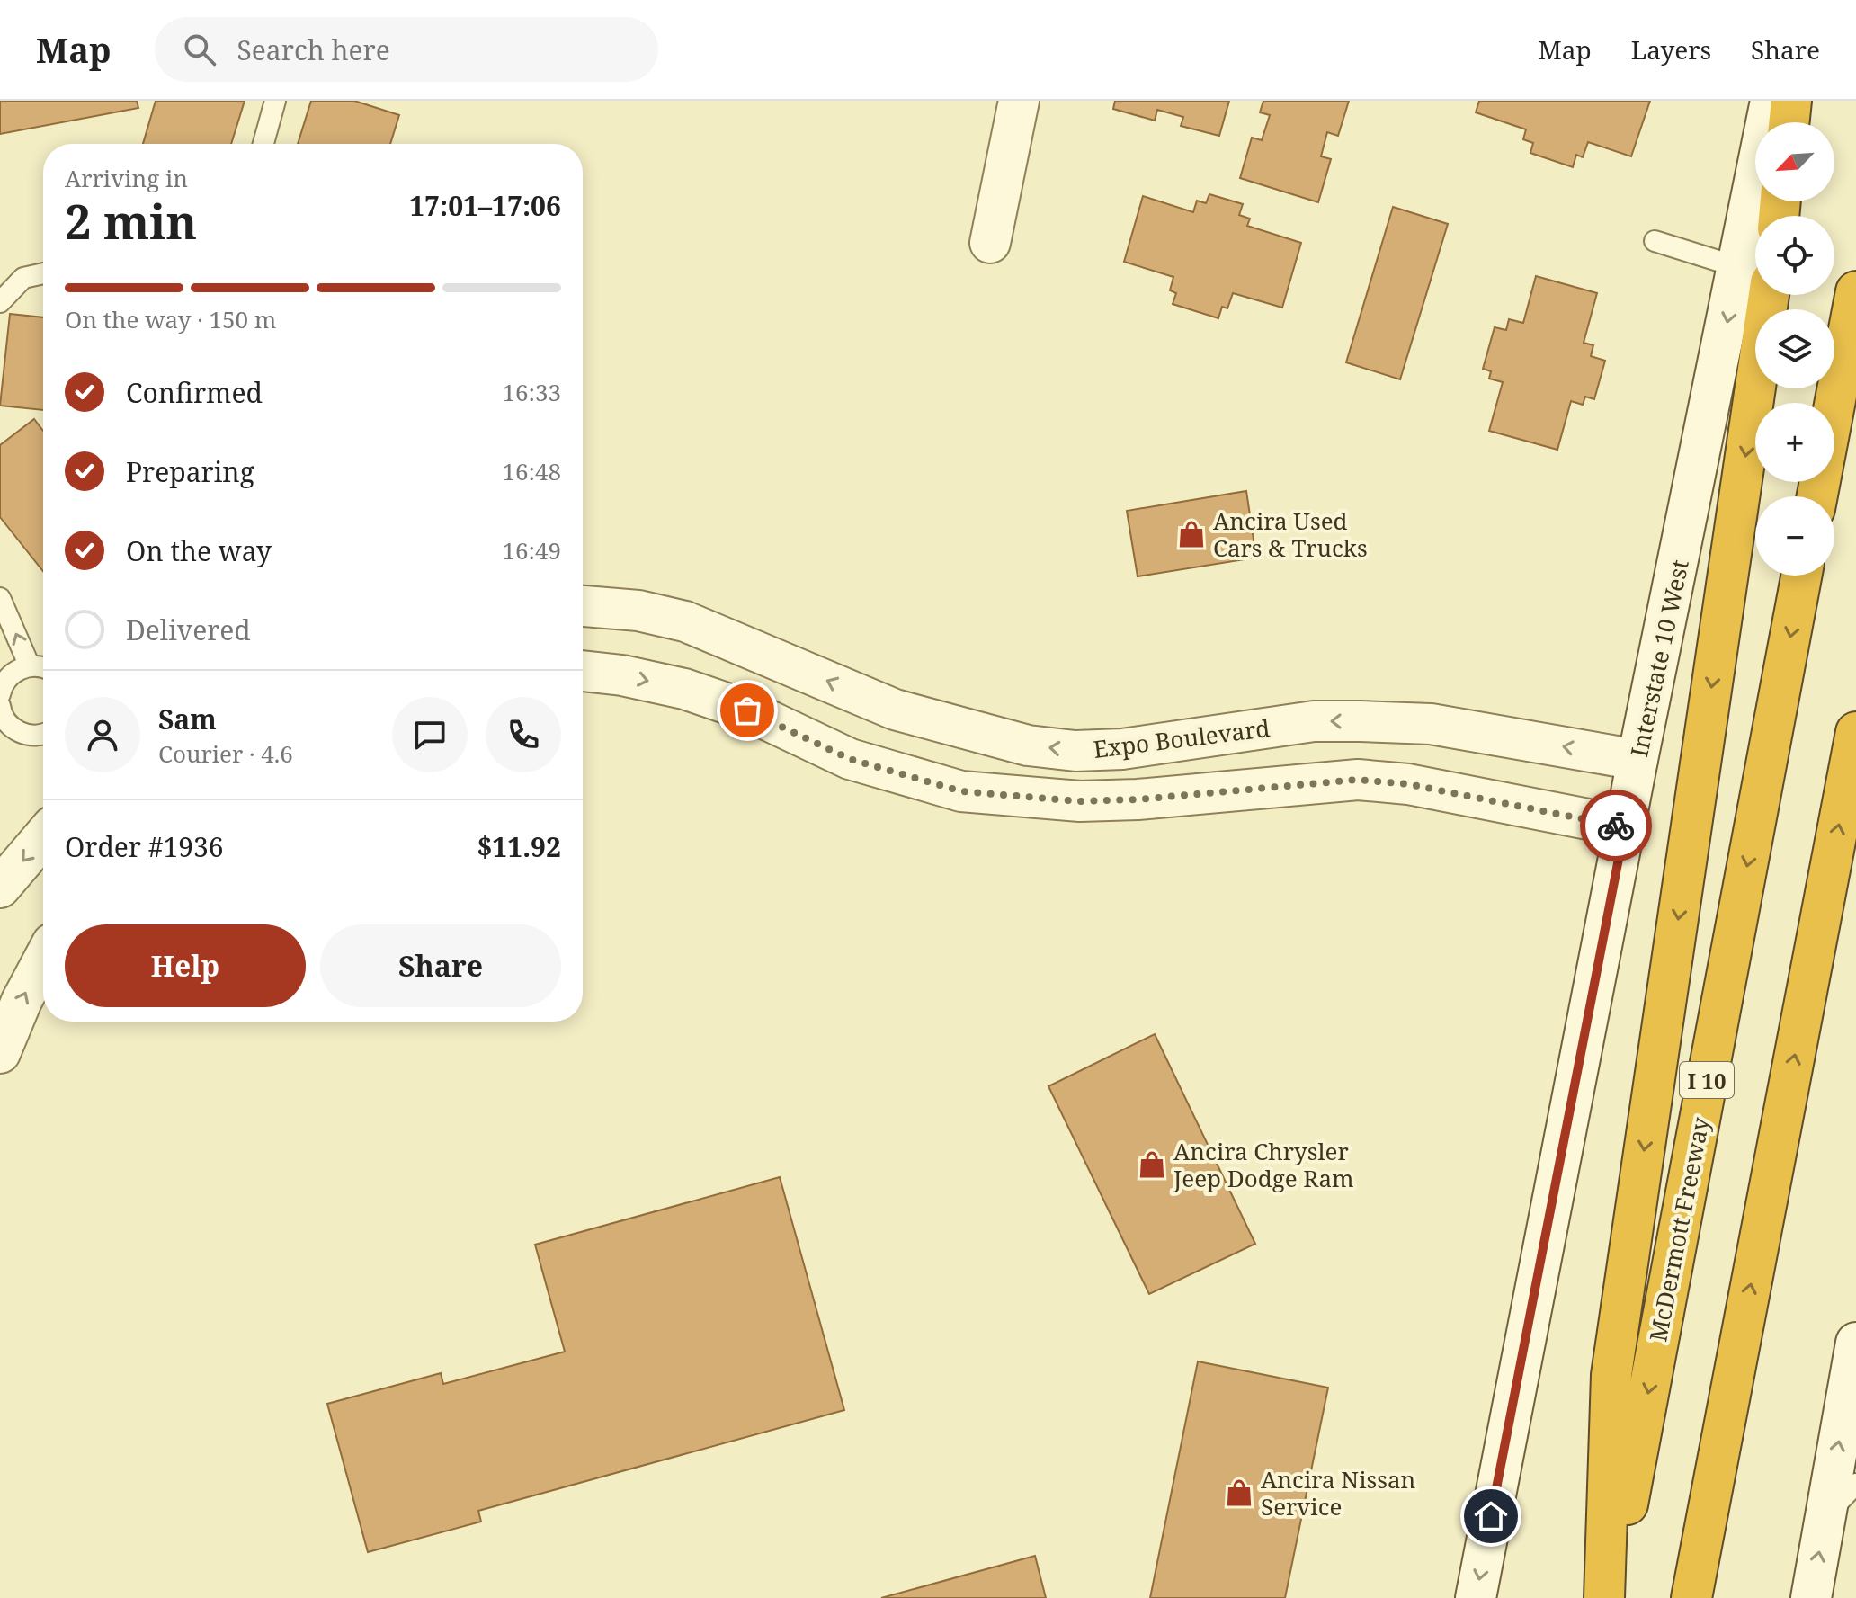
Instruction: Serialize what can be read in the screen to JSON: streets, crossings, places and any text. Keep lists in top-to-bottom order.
{
  "streets": {
    "highway": ["I 10", "McDermott Freeway"],
    "street": ["Interstate 10 West", "Expo Boulevard"]
  },
  "crossings": [
    ["Interstate 10 West", "Expo Boulevard"]
  ],
  "one_way": ["Interstate 10 West"],
  "places": {
    "shop": ["Ancira Used Cars & Trucks", "Ancira Chrysler Jeep Dodge Ram", "Ancira Nissan Service"]
  },
  "north": "bottom left",
  "page": {
    "header": "Map",
    "search": "Search here",
    "nav": ["Map", "Layers", "Share"],
    "map_buttons": ["+", "−"],
    "heading": ["2 min", "Arriving in", "17:01–17:06"],
    "panel": [
      "Sam",
      "Courier · 4.6",
      "Order #1936",
      "$11.92"
    ],
    "bar": "On the way · 150 m",
    "list": [
      ["Confirmed", "16:33"],
      ["Preparing", "16:48"],
      ["On the way", "16:49"],
      "Delivered"
    ],
    "buttons": ["Help", "Share"]
  }
}
